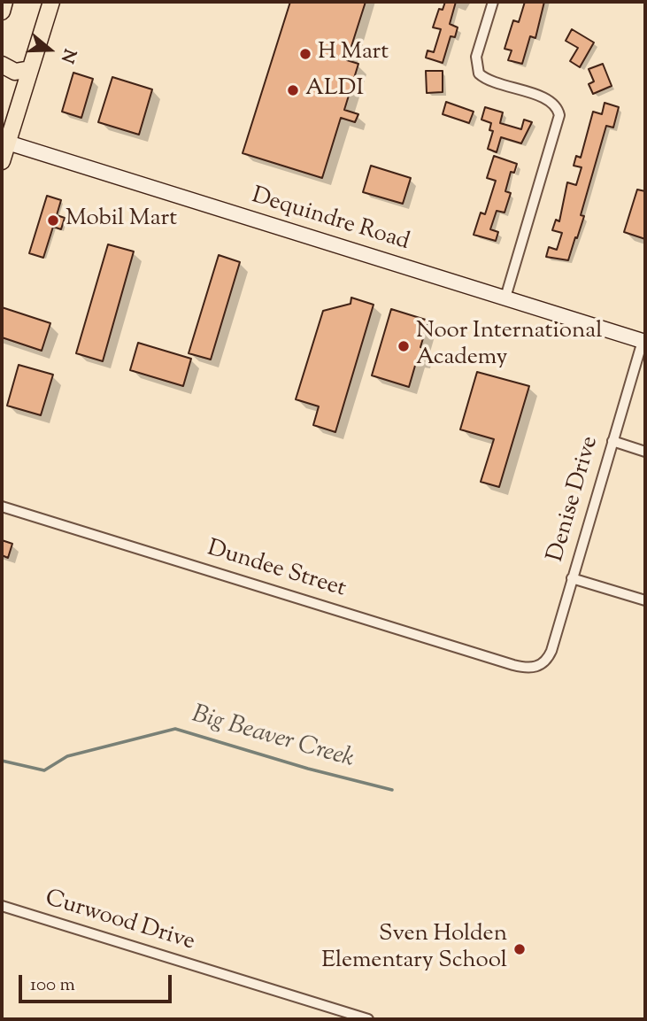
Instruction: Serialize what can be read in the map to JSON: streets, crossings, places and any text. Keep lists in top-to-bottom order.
{
  "streets": {
    "main road": ["Dequindre Road"],
    "street": ["Denise Drive", "Dundee Street", "Curwood Drive"]
  },
  "crossings": [
    ["Dequindre Road", "Denise Drive"],
    ["Denise Drive", "Dundee Street"]
  ],
  "water": ["Big Beaver Creek"],
  "places": [
    "H Mart",
    "ALDI",
    "Mobil Mart",
    "Noor International Academy",
    "Sven Holden Elementary School"
  ],
  "scale_bar": "100 m",
  "north": "right"
}
